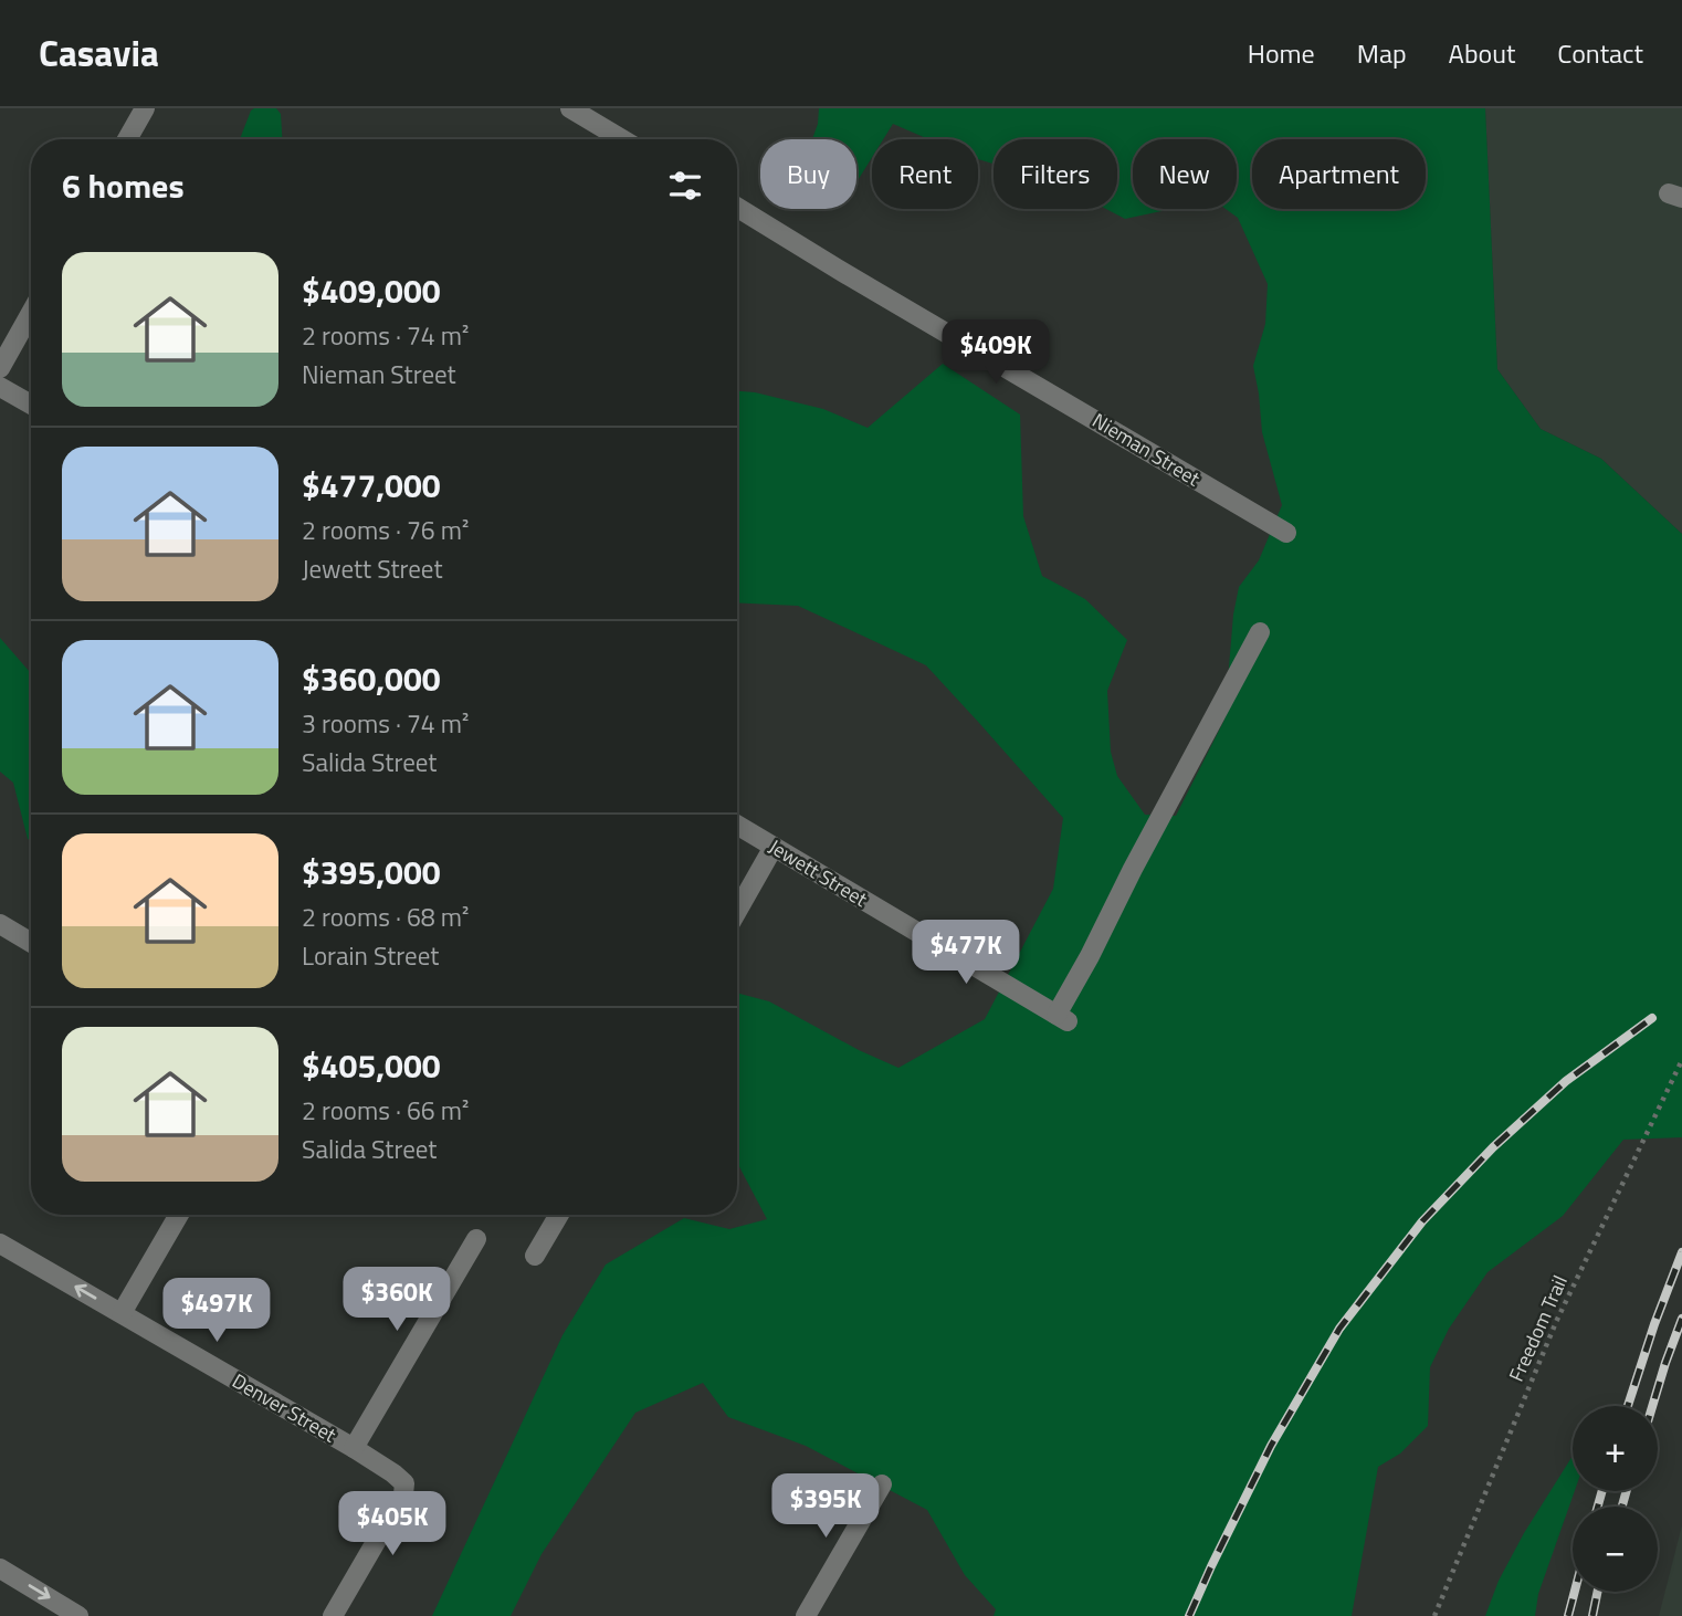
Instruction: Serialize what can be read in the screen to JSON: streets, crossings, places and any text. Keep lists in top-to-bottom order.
{
  "streets": {
    "street": ["Nieman Street", "Jewett Street", "Denver Street"],
    "path": ["Freedom Trail"]
  },
  "page": {
    "header": "Casavia",
    "nav": [
      "Home",
      "Map",
      "About",
      "Contact"
    ],
    "chip": [
      "Buy",
      "Rent",
      "Filters",
      "New",
      "Apartment"
    ],
    "heading": "6 homes",
    "list": [
      {
        "name": "$409,000",
        "note": "2 rooms · 74 m² · Nieman Street"
      },
      {
        "name": "$477,000",
        "note": "2 rooms · 76 m² · Jewett Street"
      },
      {
        "name": "$360,000",
        "note": "3 rooms · 74 m² · Salida Street"
      },
      {
        "name": "$395,000",
        "note": "2 rooms · 68 m² · Lorain Street"
      },
      {
        "name": "$405,000",
        "note": "2 rooms · 66 m² · Salida Street"
      }
    ],
    "price": [
      "$409K",
      "$477K",
      "$360K",
      "$497K",
      "$395K",
      "$405K"
    ],
    "map_buttons": ["+", "−"]
  }
}
